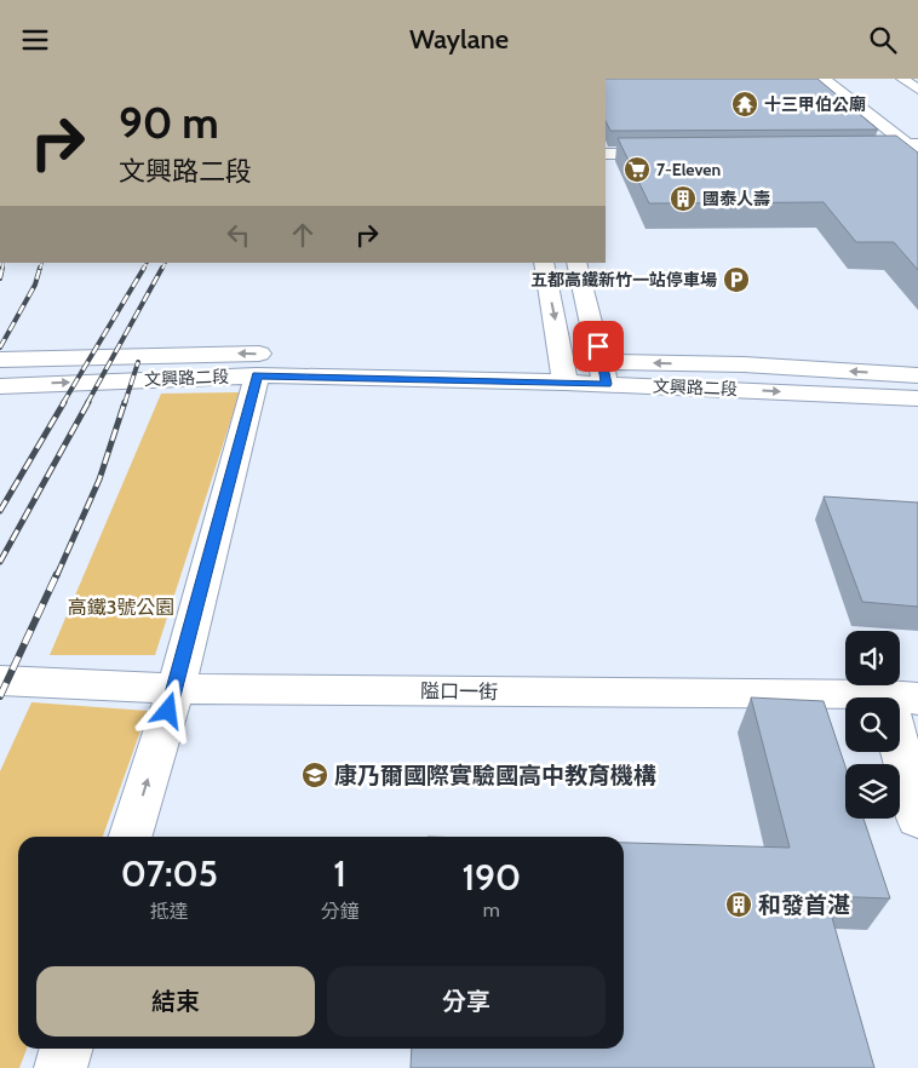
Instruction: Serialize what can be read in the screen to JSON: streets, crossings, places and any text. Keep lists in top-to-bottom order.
{
  "streets": {
    "street": ["文興路二段", "隘口一街"]
  },
  "parks": ["高鐵3號公園"],
  "places": {
    "temple": ["十三甲伯公廟"],
    "supermarket": ["7-Eleven"],
    "building": ["國泰人壽", "和發首湛"],
    "parking": ["五都高鐵新竹一站停車場"],
    "school or university": ["康乃爾國際實驗國高中教育機構"]
  },
  "page": {
    "header": "Waylane",
    "turn": ["90 m", "文興路二段"],
    "eta": [
      "07:05",
      "抵達",
      "1",
      "分鐘",
      "190",
      "m"
    ],
    "buttons": ["結束", "分享"]
  }
}
